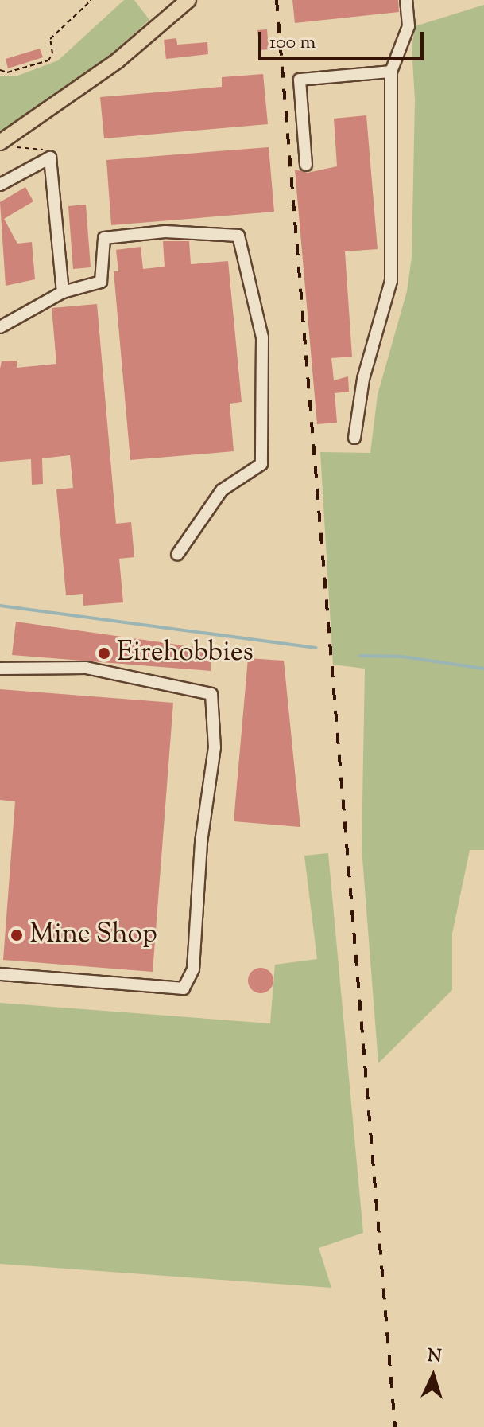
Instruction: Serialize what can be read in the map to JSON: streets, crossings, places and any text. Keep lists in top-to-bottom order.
{
  "places": ["Eirehobbies", "Mine Shop"],
  "scale_bar": "100 m",
  "north": "top"
}
